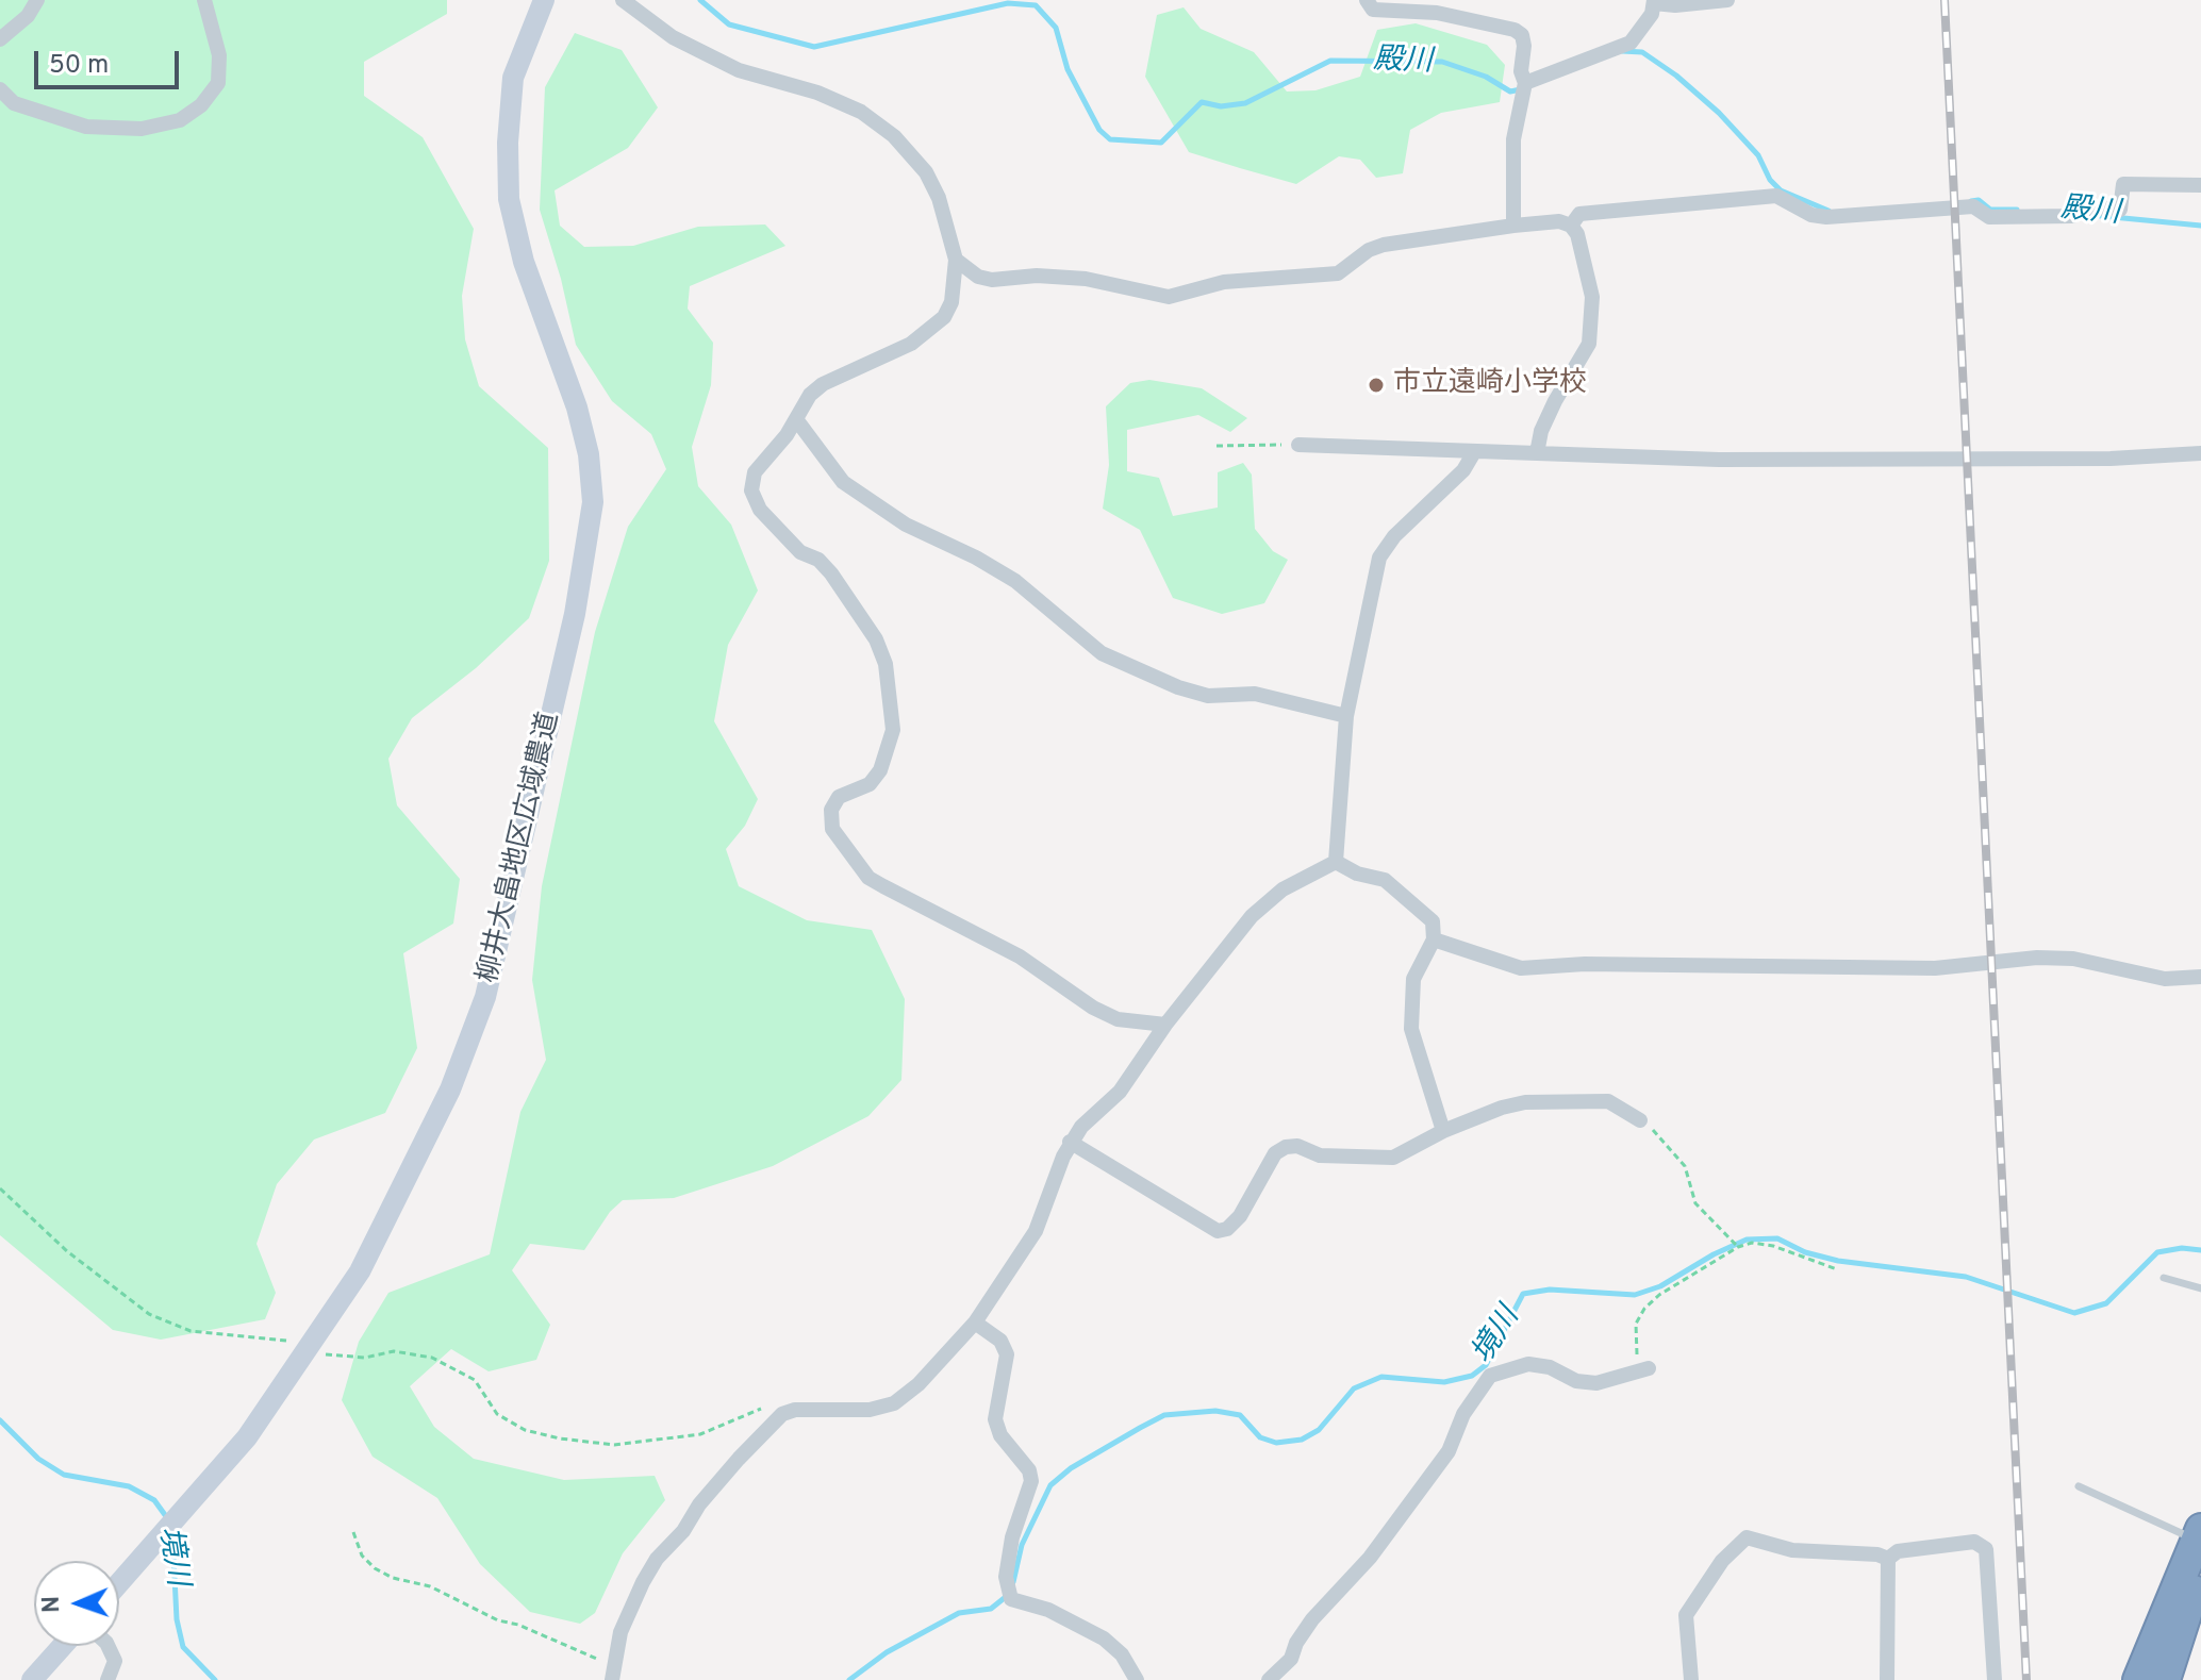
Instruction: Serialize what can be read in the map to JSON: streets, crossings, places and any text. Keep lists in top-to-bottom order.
{
  "streets": {
    "street": ["柳井大畠地区広域農道"]
  },
  "water": ["殿川", "境川"],
  "places": ["市立遠崎小学校"],
  "scale_bar": "50 m",
  "north": "left"
}
